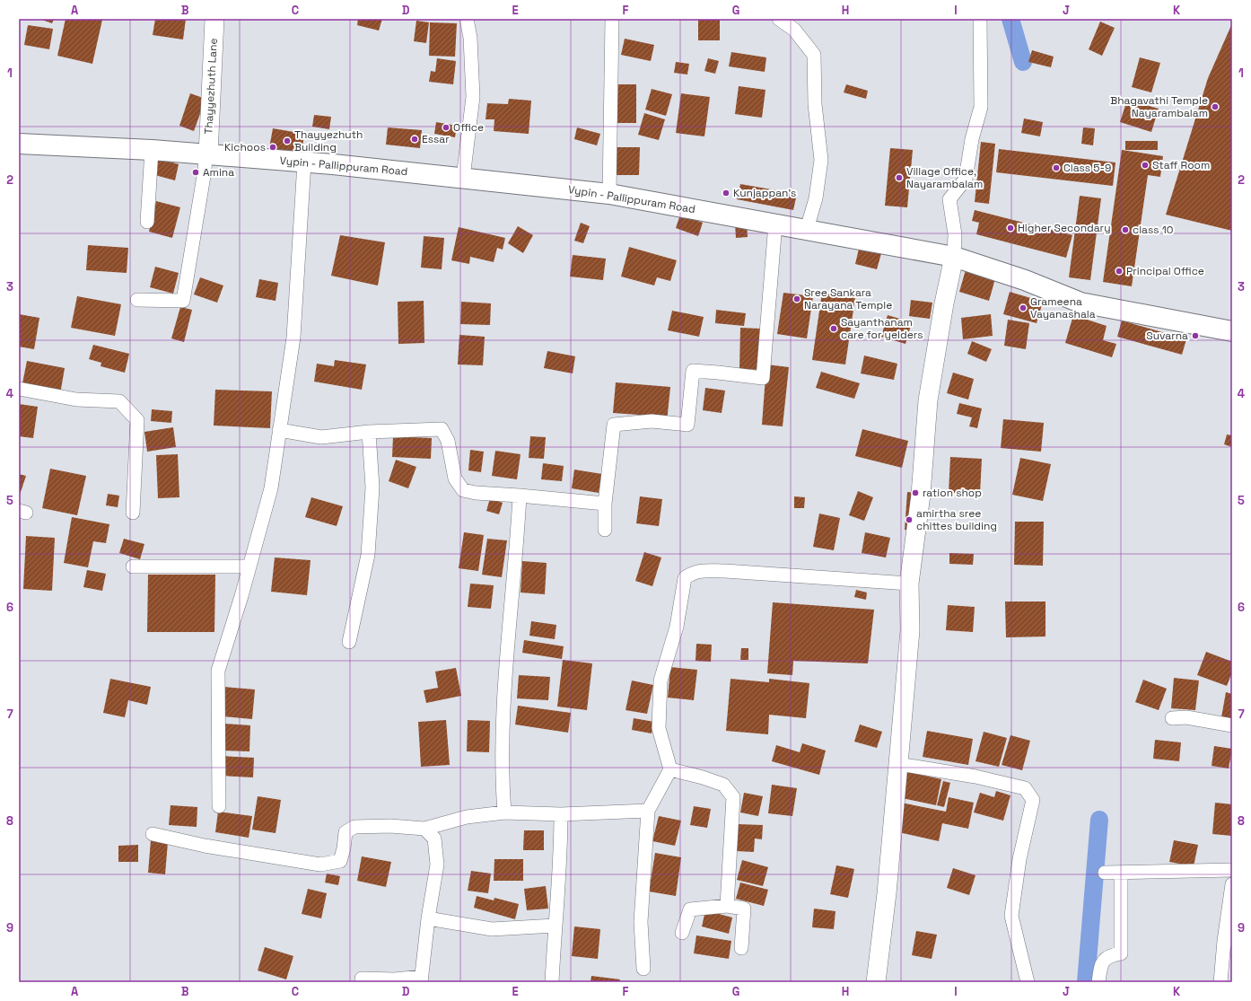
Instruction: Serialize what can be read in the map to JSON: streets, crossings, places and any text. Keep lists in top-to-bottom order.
{
  "streets": {
    "main road": ["Vypin - Pallippuram Road"],
    "street": ["Thayyezhuth Lane"]
  },
  "crossings": [
    ["Thayyezhuth Lane", "Vypin - Pallippuram Road"]
  ],
  "places": [
    "Bhagavathi Temple Nayarambalam",
    "Office",
    "Essar",
    "Thayyezhuth Building",
    "Kichoos",
    "Staff Room",
    "Class 5-9",
    "Amina",
    "Village Office, Nayarambalam",
    "Kunjappan's",
    "Higher Secondary",
    "class 10",
    "Principal Office",
    "Sree Sankara Narayana Temple",
    "Grameena Vayanashala",
    "Sayanthanam care for yelders",
    "Suvarna",
    "ration shop",
    "amirtha sree chittes building"
  ],
  "grid": {
    "columns": [
      "A",
      "B",
      "C",
      "D",
      "E",
      "F",
      "G",
      "H",
      "I",
      "J",
      "K"
    ],
    "rows": [
      "1",
      "2",
      "3",
      "4",
      "5",
      "6",
      "7",
      "8",
      "9"
    ]
  }
}
